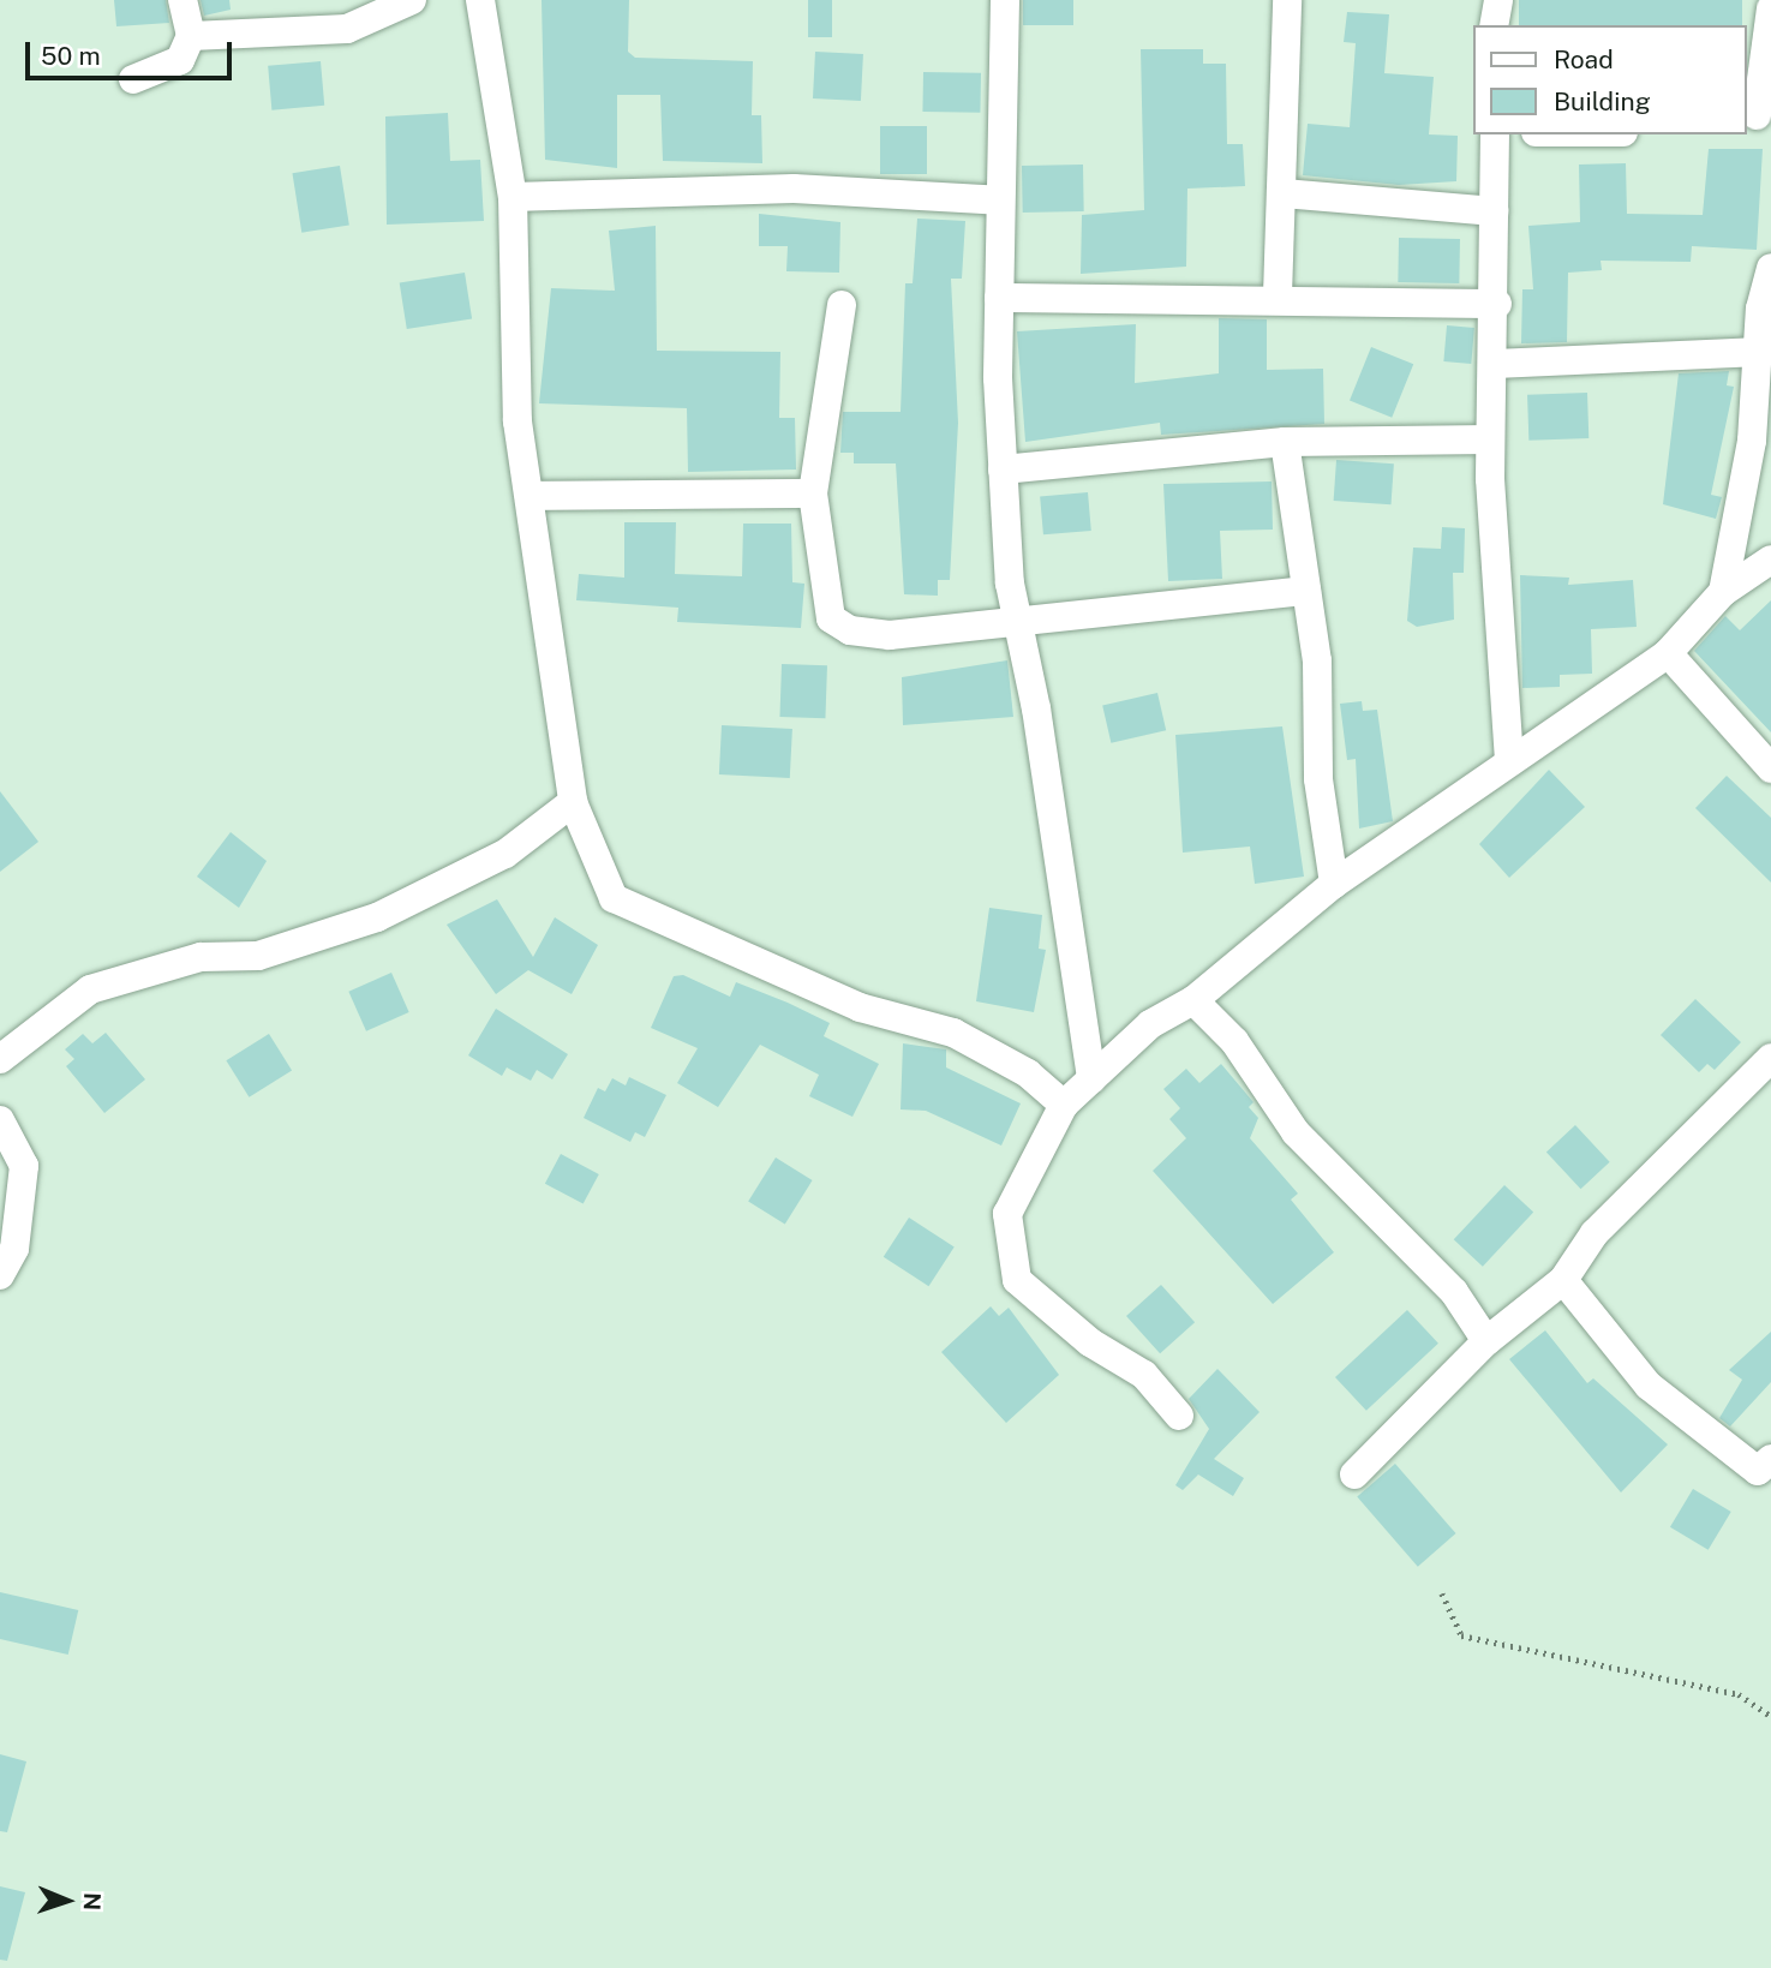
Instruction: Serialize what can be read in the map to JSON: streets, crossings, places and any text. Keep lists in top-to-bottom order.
{
  "legend": ["Road", "Building"],
  "scale_bar": "50 m",
  "north": "right"
}
